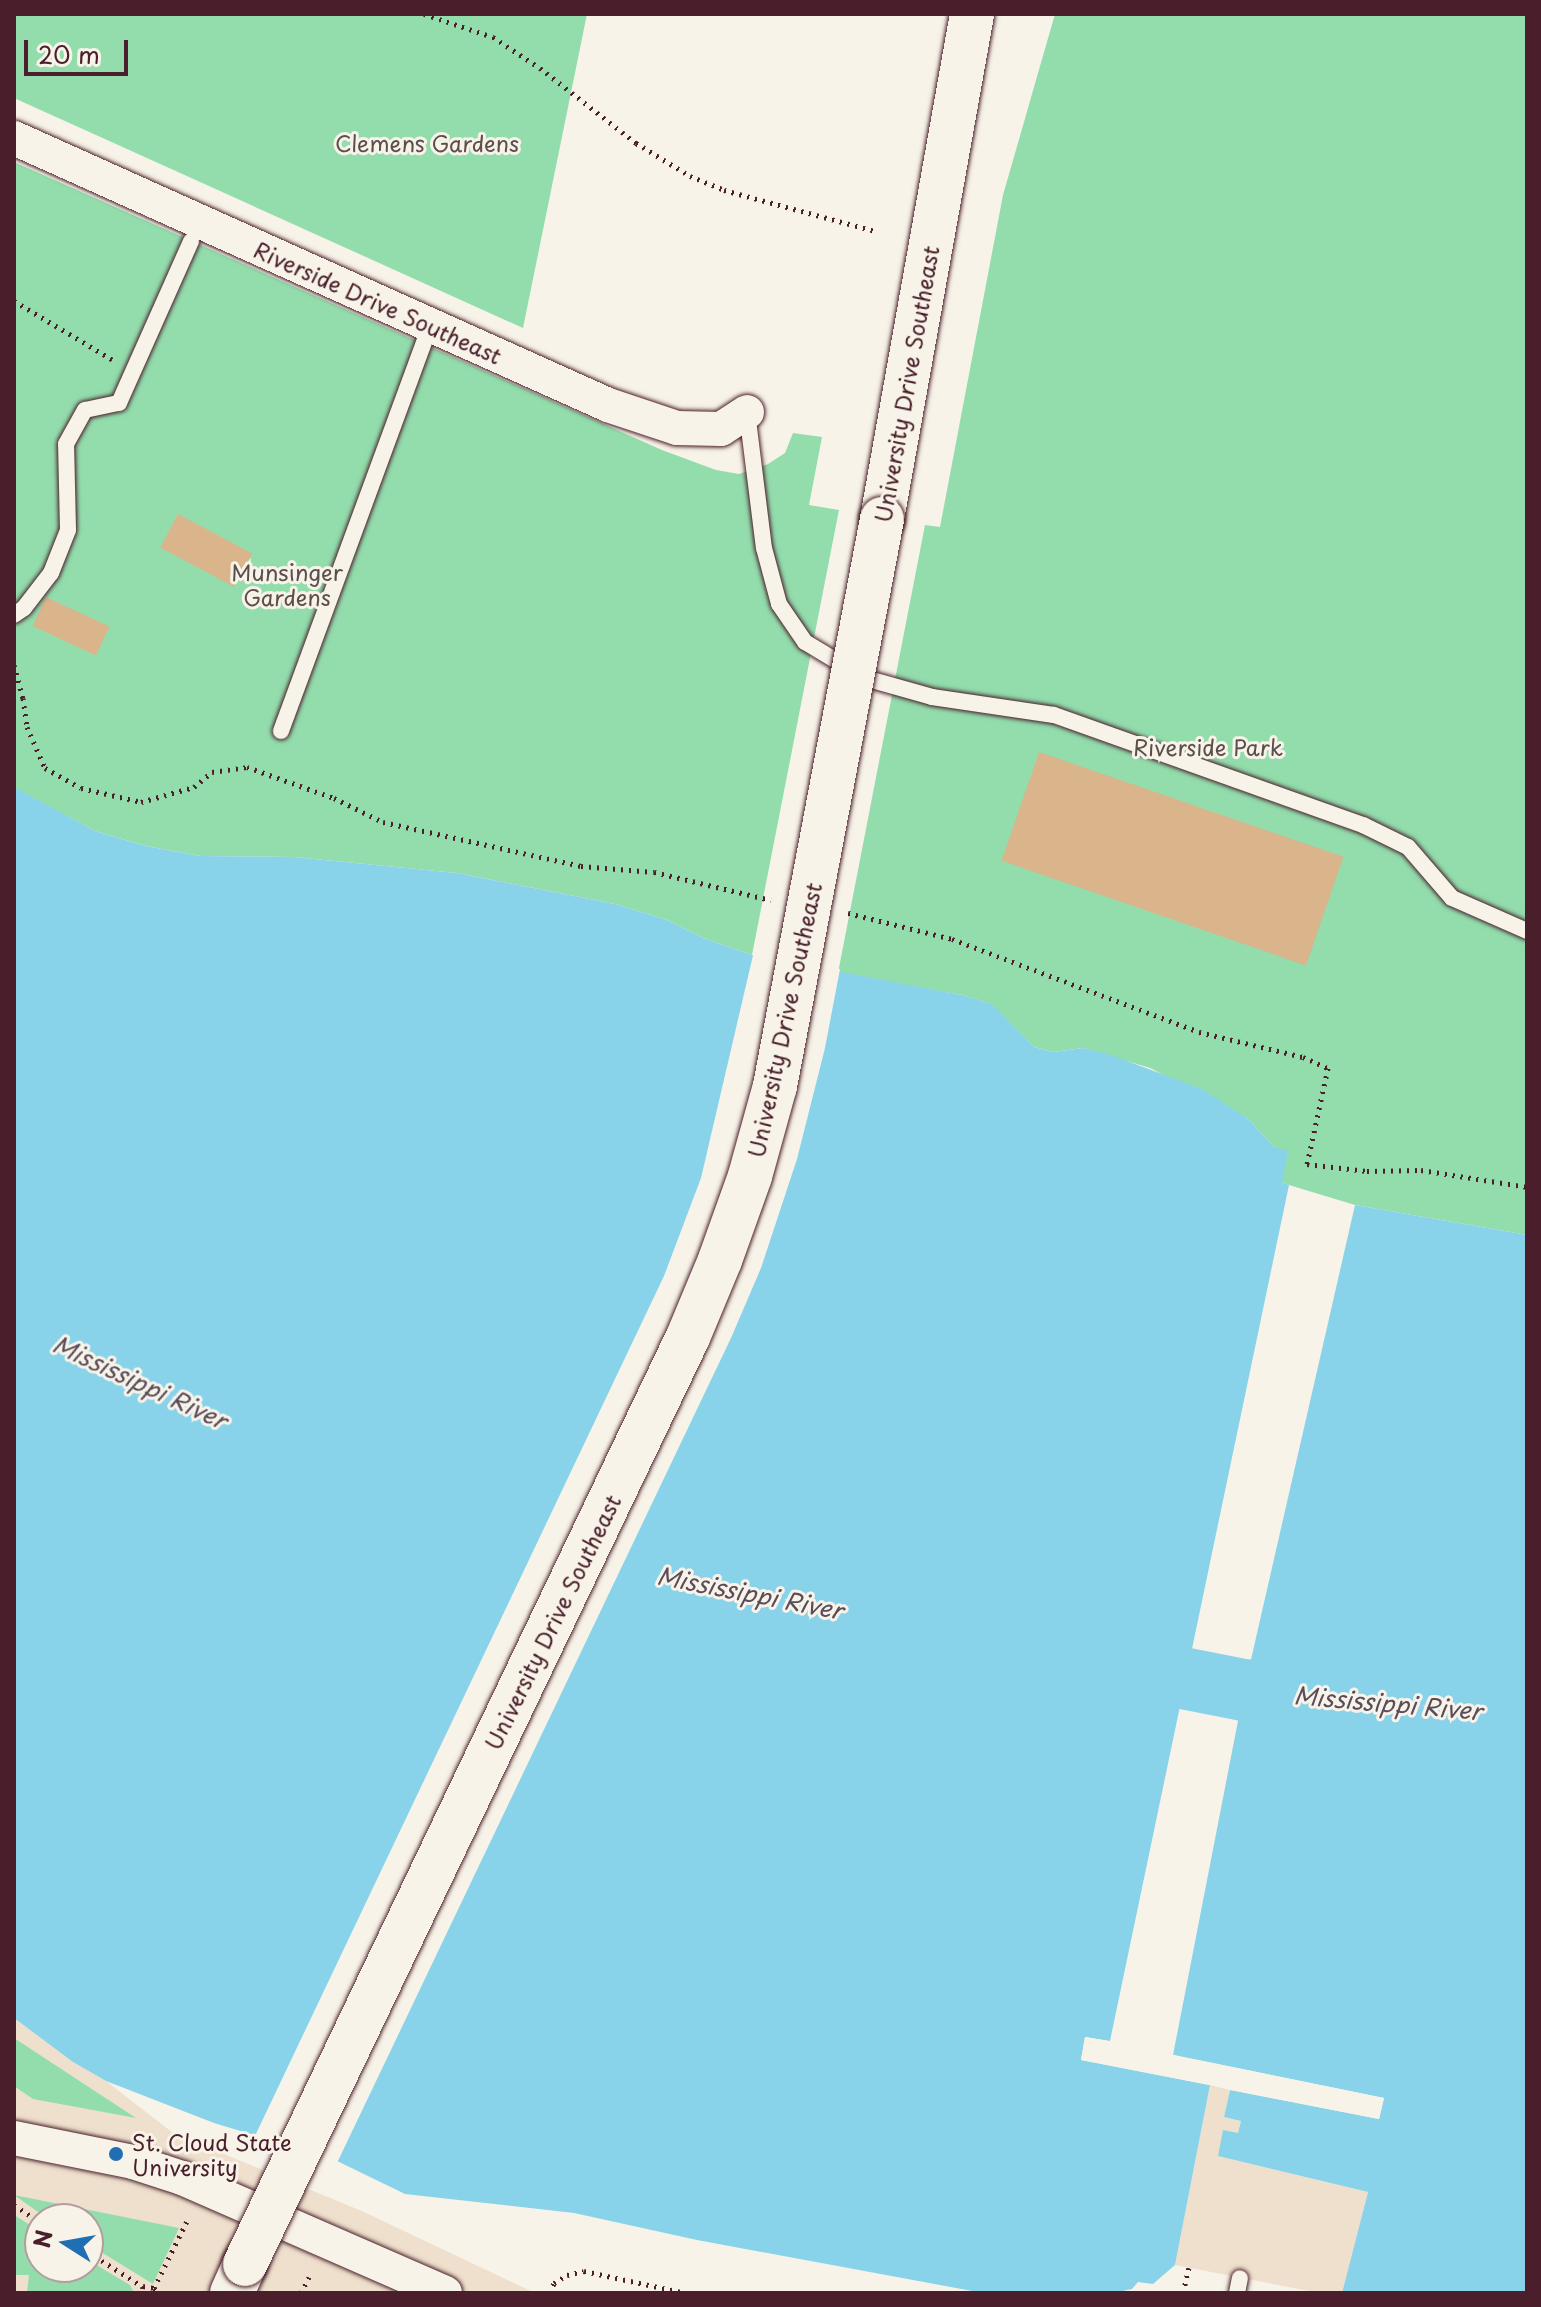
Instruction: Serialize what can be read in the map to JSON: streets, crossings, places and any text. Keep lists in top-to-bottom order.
{
  "streets": {
    "street": ["Riverside Drive Southeast", "University Drive Southeast"]
  },
  "water": ["Mississippi River"],
  "parks": ["Clemens Gardens", "Munsinger Gardens", "Riverside Park"],
  "places": ["St. Cloud State University"],
  "scale_bar": "20 m",
  "north": "left"
}
